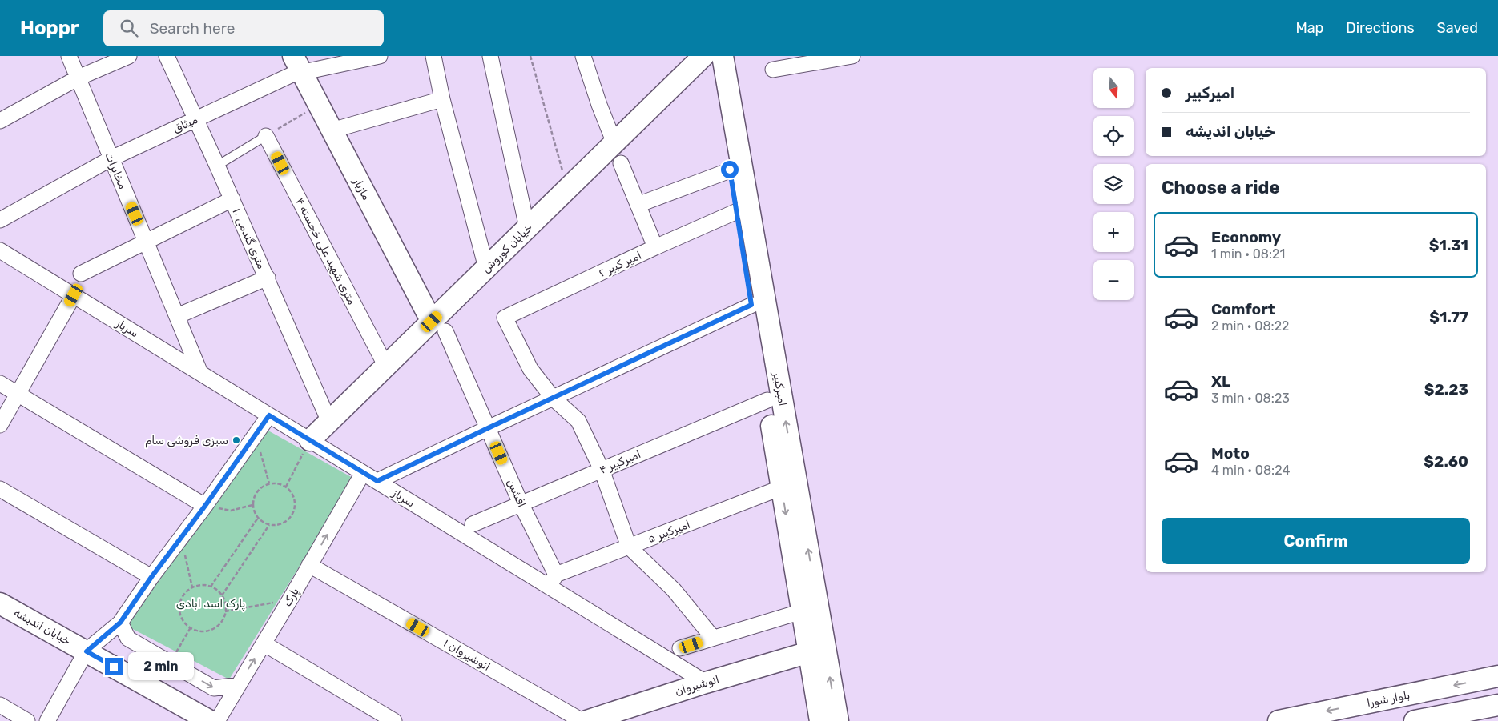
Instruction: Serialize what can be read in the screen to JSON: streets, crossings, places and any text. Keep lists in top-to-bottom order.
{
  "streets": {
    "main road": [
      "مازیار",
      "خیابان کوروش",
      "امیرکبیر",
      "خیابان اندیشه",
      "انوشیروان",
      "بلوار شورا"
    ],
    "street": [
      "میثاق",
      "مخابرات",
      "۱۰ متری گندمی",
      "۴ متری شهید علی خجسته",
      "امیر کبیر ۲",
      "سرباز",
      "امیرکبیر ۴",
      "افشین",
      "امیرکبیر ۵",
      "پارک",
      "انوشیروان ۱"
    ]
  },
  "crossings": [
    ["میثاق", "مخابرات"],
    ["میثاق", "مازیار"],
    ["میثاق", "۱۰ متری گندمی"],
    ["مخابرات", "سرباز"],
    ["مازیار", "خیابان کوروش"],
    ["مازیار", "افشین"],
    ["۱۰ متری گندمی", "خیابان کوروش"],
    ["خیابان کوروش", "۴ متری شهید علی خجسته"],
    ["خیابان کوروش", "سرباز"],
    ["خیابان کوروش", "افشین"],
    ["امیر کبیر ۲", "امیرکبیر"],
    ["سرباز", "افشین"],
    ["سرباز", "امیرکبیر ۵"],
    ["سرباز", "پارک"],
    ["سرباز", "انوشیروان"],
    ["امیرکبیر", "امیرکبیر ۴"],
    ["امیرکبیر", "امیرکبیر ۵"],
    ["امیرکبیر", "انوشیروان"],
    ["امیرکبیر ۴", "افشین"],
    ["افشین", "امیرکبیر ۵"],
    ["پارک", "انوشیروان ۱"]
  ],
  "parks": ["پارک اسد ابادی"],
  "places": ["سبزی فروشی سام"],
  "north": "bottom",
  "page": {
    "header": "Hoppr",
    "search": "Search here",
    "nav": ["Map", "Directions", "Saved"],
    "map_buttons": ["+", "−"],
    "banner": ["امیرکبیر", "خیابان اندیشه"],
    "heading": "Choose a ride",
    "list": [
      {
        "name": "Economy",
        "note": "1 min · 08:21",
        "value": "$1.31"
      },
      {
        "name": "Comfort",
        "note": "2 min · 08:22",
        "value": "$1.77"
      },
      {
        "name": "XL",
        "note": "3 min · 08:23",
        "value": "$2.23"
      },
      {
        "name": "Moto",
        "note": "4 min · 08:24",
        "value": "$2.60"
      }
    ],
    "buttons": "Confirm",
    "bubble": "2 min"
  }
}
